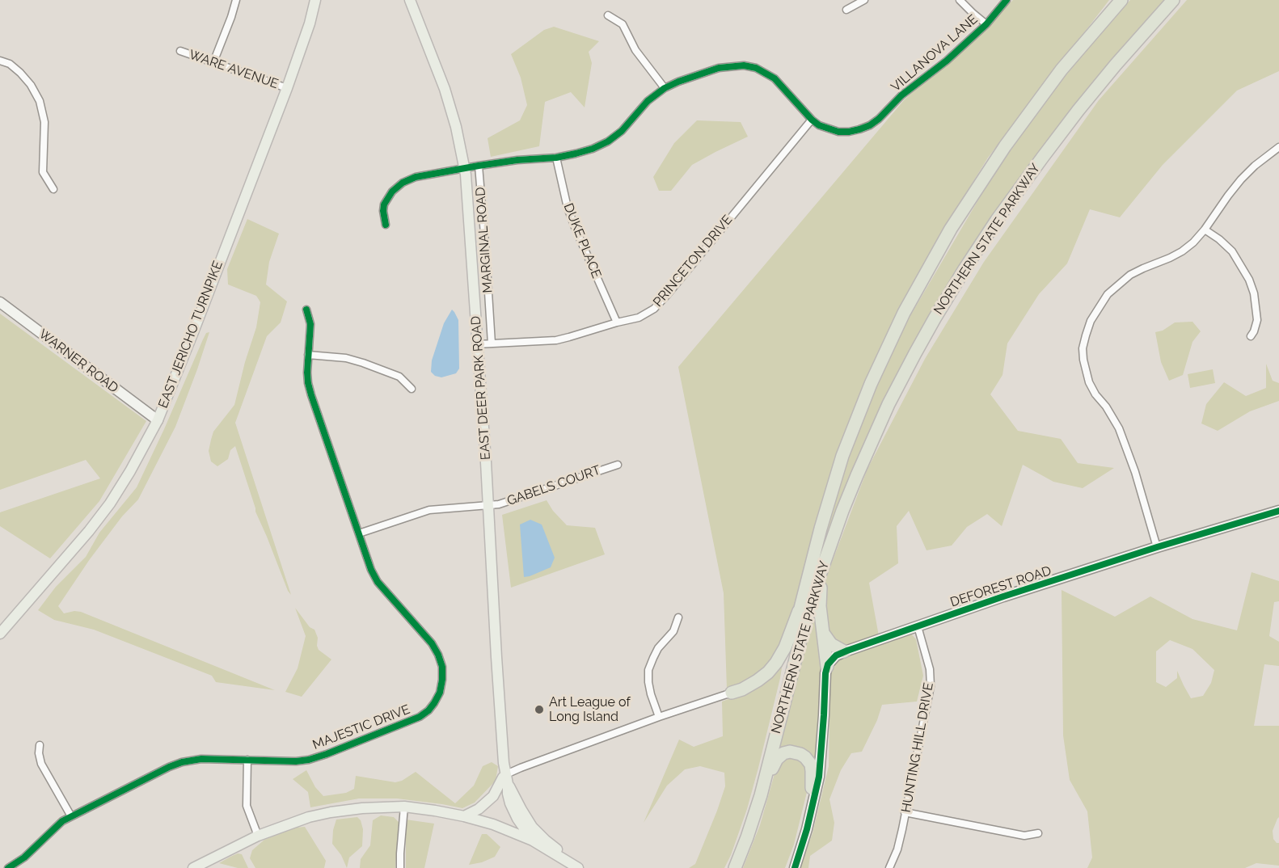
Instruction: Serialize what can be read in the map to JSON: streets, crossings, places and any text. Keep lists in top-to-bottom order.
{
  "streets": {
    "highway": ["NORTHERN STATE PARKWAY"],
    "main road": ["EAST JERICHO TURNPIKE", "EAST DEER PARK ROAD"],
    "street": [
      "VILLANOVA LANE",
      "WARE AVENUE",
      "MARGINAL ROAD",
      "DUKE PLACE",
      "PRINCETON DRIVE",
      "WARNER ROAD",
      "GABELS COURT",
      "DEFOREST ROAD",
      "MAJESTIC DRIVE",
      "HUNTING HILL DRIVE"
    ]
  },
  "crossings": [
    ["VILLANOVA LANE", "MARGINAL ROAD"],
    ["VILLANOVA LANE", "DUKE PLACE"],
    ["VILLANOVA LANE", "PRINCETON DRIVE"],
    ["VILLANOVA LANE", "EAST DEER PARK ROAD"],
    ["WARE AVENUE", "EAST JERICHO TURNPIKE"],
    ["MARGINAL ROAD", "PRINCETON DRIVE"],
    ["DUKE PLACE", "PRINCETON DRIVE"],
    ["PRINCETON DRIVE", "EAST DEER PARK ROAD"],
    ["EAST JERICHO TURNPIKE", "WARNER ROAD"],
    ["EAST DEER PARK ROAD", "GABELS COURT"],
    ["GABELS COURT", "MAJESTIC DRIVE"],
    ["DEFOREST ROAD", "HUNTING HILL DRIVE"]
  ],
  "places": ["Art League of Long Island"]
}
